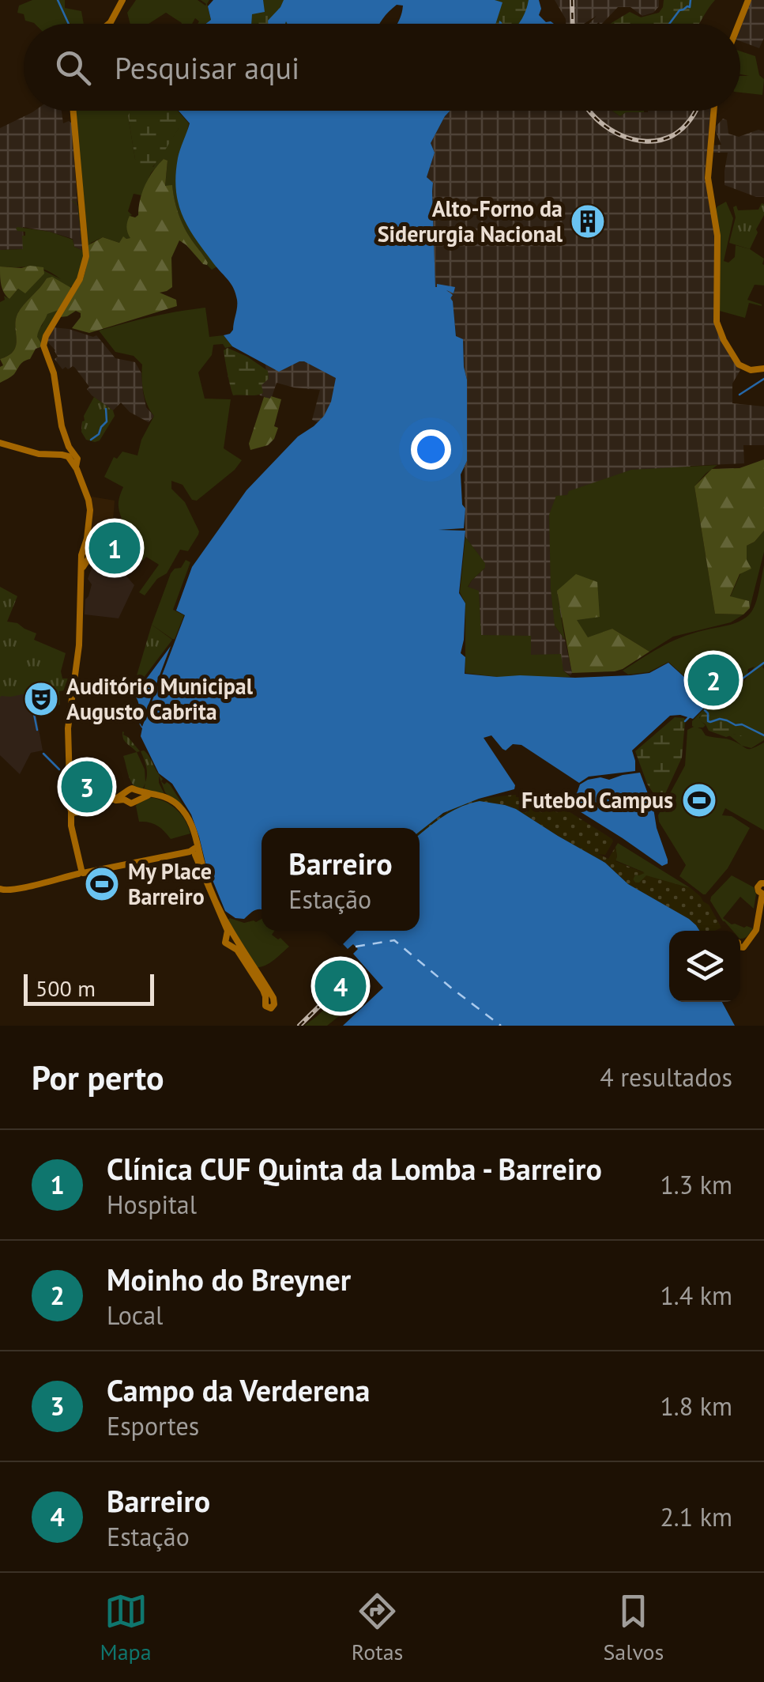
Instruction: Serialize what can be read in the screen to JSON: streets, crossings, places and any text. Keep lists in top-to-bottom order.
{
  "places": {
    "building": ["Alto-Forno da Siderurgia Nacional"],
    "theatre": ["Auditório Municipal Augusto Cabrita"],
    "sports": ["Futebol Campus", "My Place Barreiro"]
  },
  "scale_bar": "500 m",
  "page": {
    "search": "Pesquisar aqui",
    "pins": [
      "1",
      "2",
      "3",
      "4"
    ],
    "popup": ["Barreiro", "Estação"],
    "scale": "500 m",
    "heading": ["Por perto", "4 resultados"],
    "list": [
      {
        "mark": "1",
        "name": "Clínica CUF Quinta da Lomba - Barreiro",
        "note": "Hospital",
        "value": "1.3 km"
      },
      {
        "mark": "2",
        "name": "Moinho do Breyner",
        "note": "Local",
        "value": "1.4 km"
      },
      {
        "mark": "3",
        "name": "Campo da Verderena",
        "note": "Esportes",
        "value": "1.8 km"
      },
      {
        "mark": "4",
        "name": "Barreiro",
        "note": "Estação",
        "value": "2.1 km"
      }
    ],
    "nav": ["Mapa", "Rotas", "Salvos"]
  }
}
